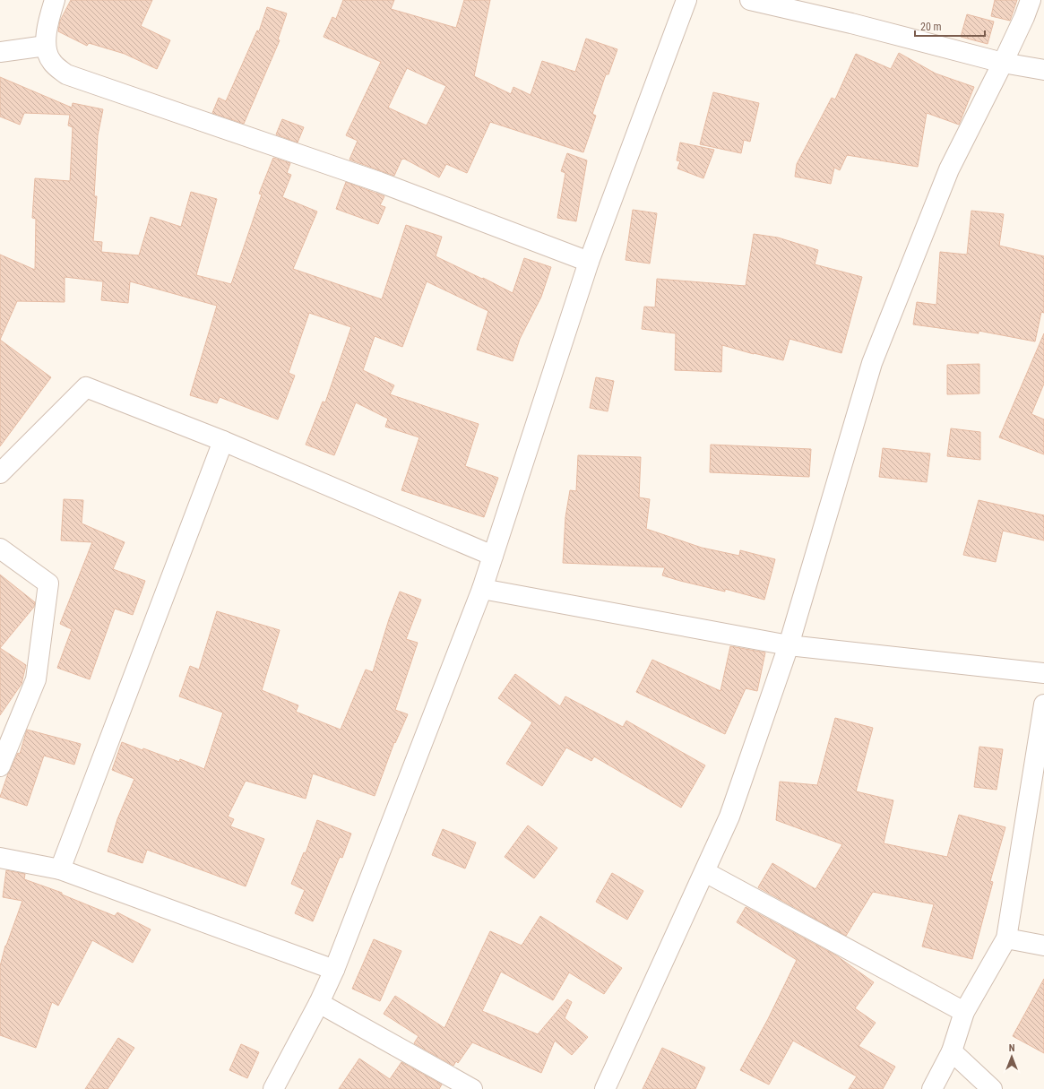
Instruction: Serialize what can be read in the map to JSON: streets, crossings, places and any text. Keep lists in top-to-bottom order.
{
  "scale_bar": "20 m",
  "north": "top"
}
